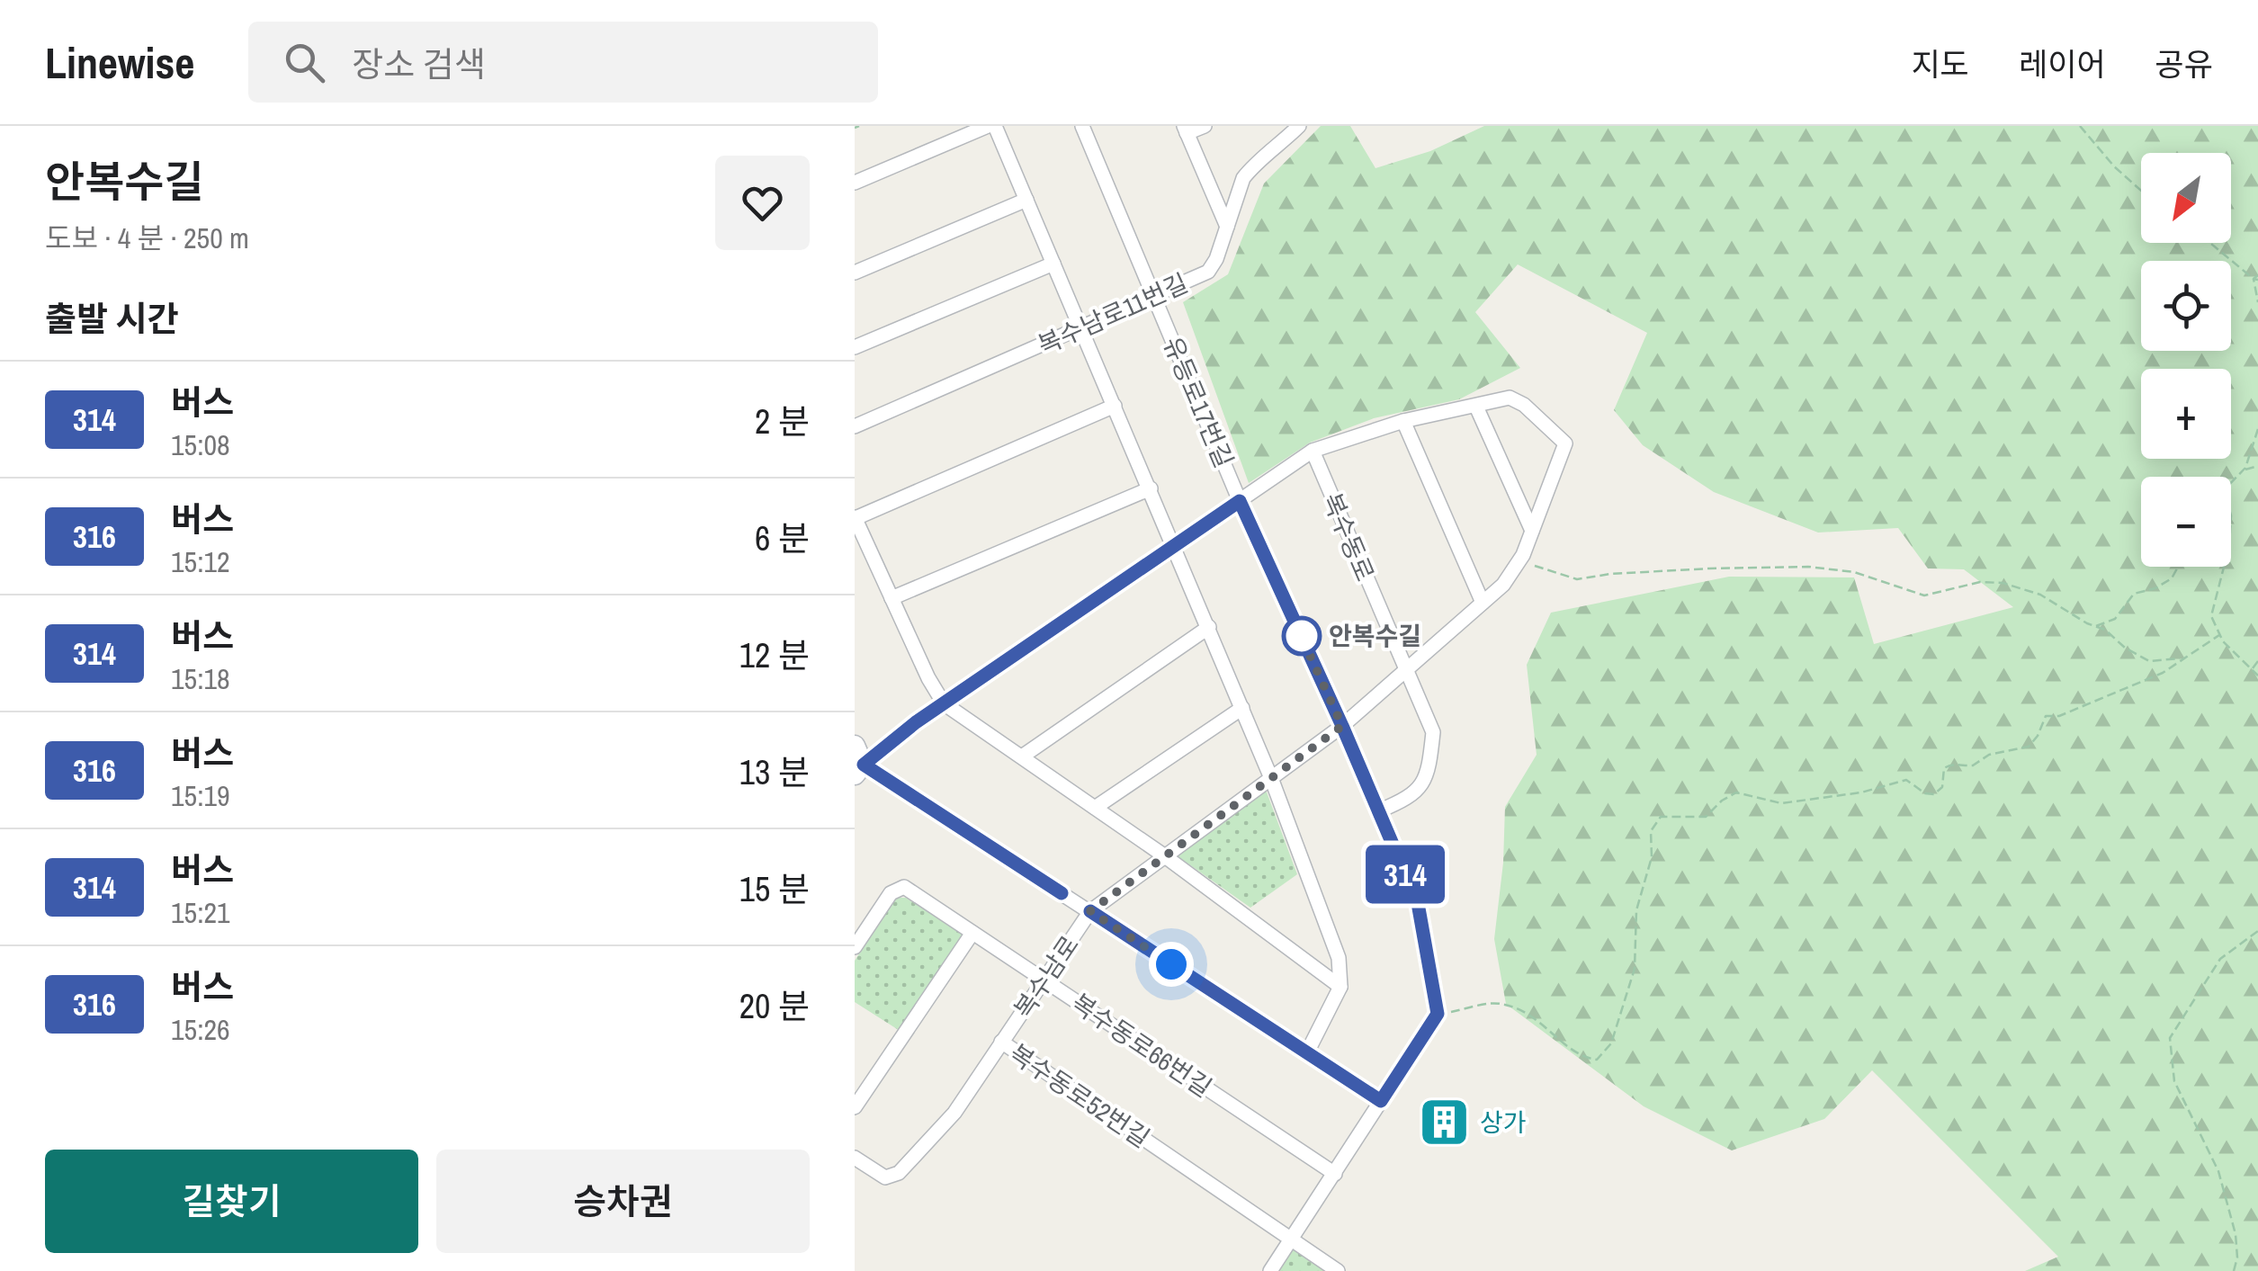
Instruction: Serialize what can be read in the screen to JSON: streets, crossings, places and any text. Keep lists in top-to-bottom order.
{
  "streets": {
    "street": [
      "복수남로11번길",
      "유등로17번길",
      "복수동로",
      "복수남로",
      "복수동로66번길",
      "복수동로52번길"
    ]
  },
  "crossings": [
    ["복수남로11번길", "유등로17번길"],
    ["유등로17번길", "복수동로"],
    ["복수남로", "복수동로66번길"],
    ["복수남로", "복수동로52번길"]
  ],
  "places": {
    "other": ["안복수길"],
    "building": ["상가"]
  },
  "lines": ["bus line 314"],
  "north": "bottom left",
  "page": {
    "header": "Linewise",
    "search": "장소 검색",
    "nav": ["지도", "레이어", "공유"],
    "heading": [
      ["안복수길", "도보 · 4 분 · 250 m"],
      "출발 시간"
    ],
    "on_map": "314",
    "map_buttons": ["+", "−"],
    "list": [
      {
        "mark": "314",
        "name": "버스",
        "note": "15:08",
        "value": "2 분"
      },
      {
        "mark": "316",
        "name": "버스",
        "note": "15:12",
        "value": "6 분"
      },
      {
        "mark": "314",
        "name": "버스",
        "note": "15:18",
        "value": "12 분"
      },
      {
        "mark": "316",
        "name": "버스",
        "note": "15:19",
        "value": "13 분"
      },
      {
        "mark": "314",
        "name": "버스",
        "note": "15:21",
        "value": "15 분"
      },
      {
        "mark": "316",
        "name": "버스",
        "note": "15:26",
        "value": "20 분"
      }
    ],
    "buttons": ["길찾기", "승차권"]
  }
}
